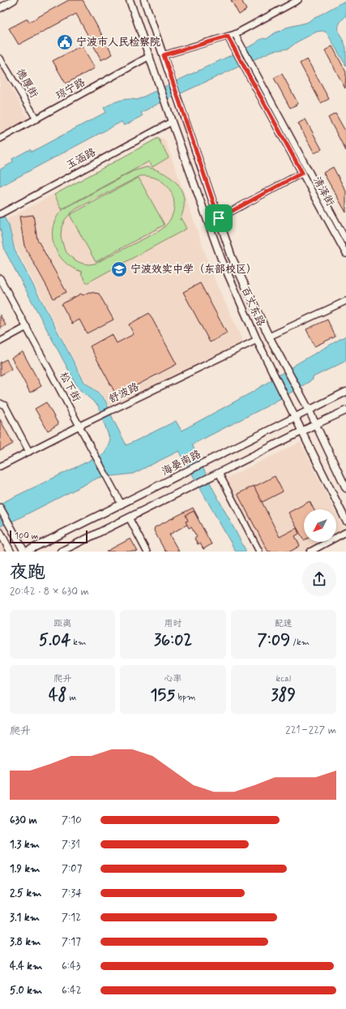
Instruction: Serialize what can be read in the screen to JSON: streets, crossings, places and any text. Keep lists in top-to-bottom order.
{
  "streets": {
    "main road": ["百丈东路", "海晏南路"],
    "street": [
      "德厚街",
      "琼宁路",
      "玉涵路",
      "清泽街",
      "松下街",
      "舒波路"
    ]
  },
  "crossings": [
    ["德厚街", "琼宁路"],
    ["琼宁路", "百丈东路"],
    ["玉涵路", "百丈东路"],
    ["百丈东路", "舒波路"],
    ["百丈东路", "海晏南路"],
    ["松下街", "舒波路"],
    ["松下街", "海晏南路"]
  ],
  "places": {
    "public building": ["宁波市人民检察院"],
    "school or university": ["宁波效实中学（东部校区）"]
  },
  "scale_bar": "100 m",
  "north": "bottom left",
  "page": {
    "scale": "100 m",
    "heading": ["夜跑", "20:42 · 8 × 630 m"],
    "stats": [
      ["距离", "5.04 km"],
      ["用时", "36:02"],
      ["配速", "7:09 /km"],
      ["爬升", "48 m"],
      ["心率", "155 bpm"],
      ["kcal", "389"]
    ],
    "chart": ["爬升", "221–227 m"],
    "list": [
      {
        "name": "630 m",
        "note": "7:10"
      },
      {
        "name": "1.3 km",
        "note": "7:31"
      },
      {
        "name": "1.9 km",
        "note": "7:07"
      },
      {
        "name": "2.5 km",
        "note": "7:34"
      },
      {
        "name": "3.1 km",
        "note": "7:12"
      },
      {
        "name": "3.8 km",
        "note": "7:17"
      },
      {
        "name": "4.4 km",
        "note": "6:43"
      },
      {
        "name": "5.0 km",
        "note": "6:42"
      }
    ]
  }
}
